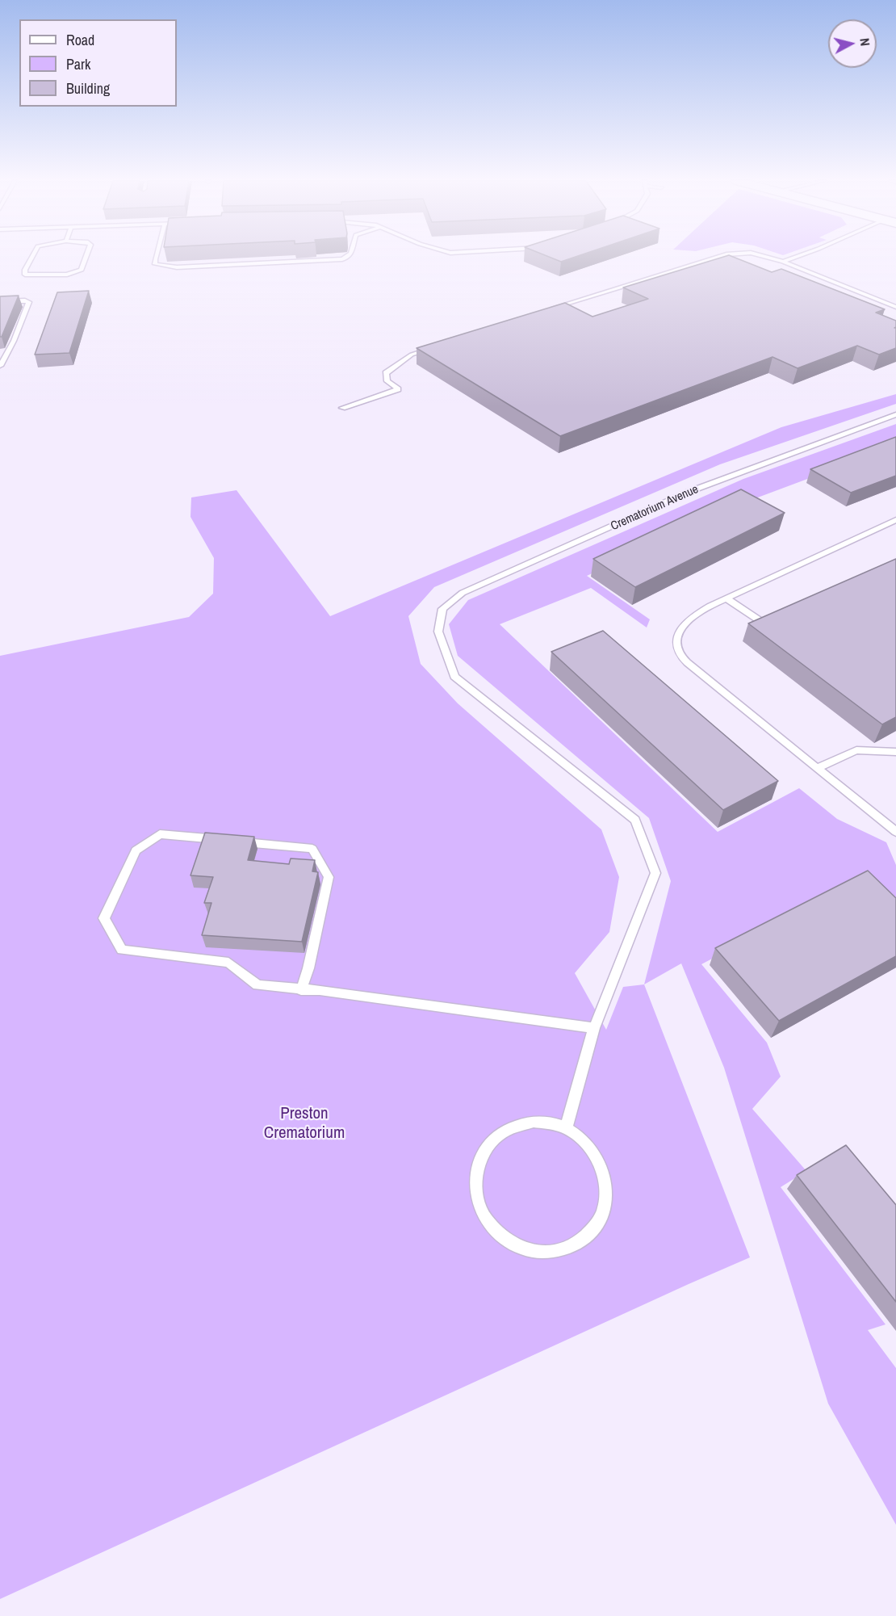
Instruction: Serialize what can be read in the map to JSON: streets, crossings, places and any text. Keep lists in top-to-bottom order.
{
  "streets": {
    "lane": ["Crematorium Avenue"]
  },
  "parks": ["Preston Crematorium"],
  "legend": ["Road", "Park", "Building"],
  "north": "right"
}
